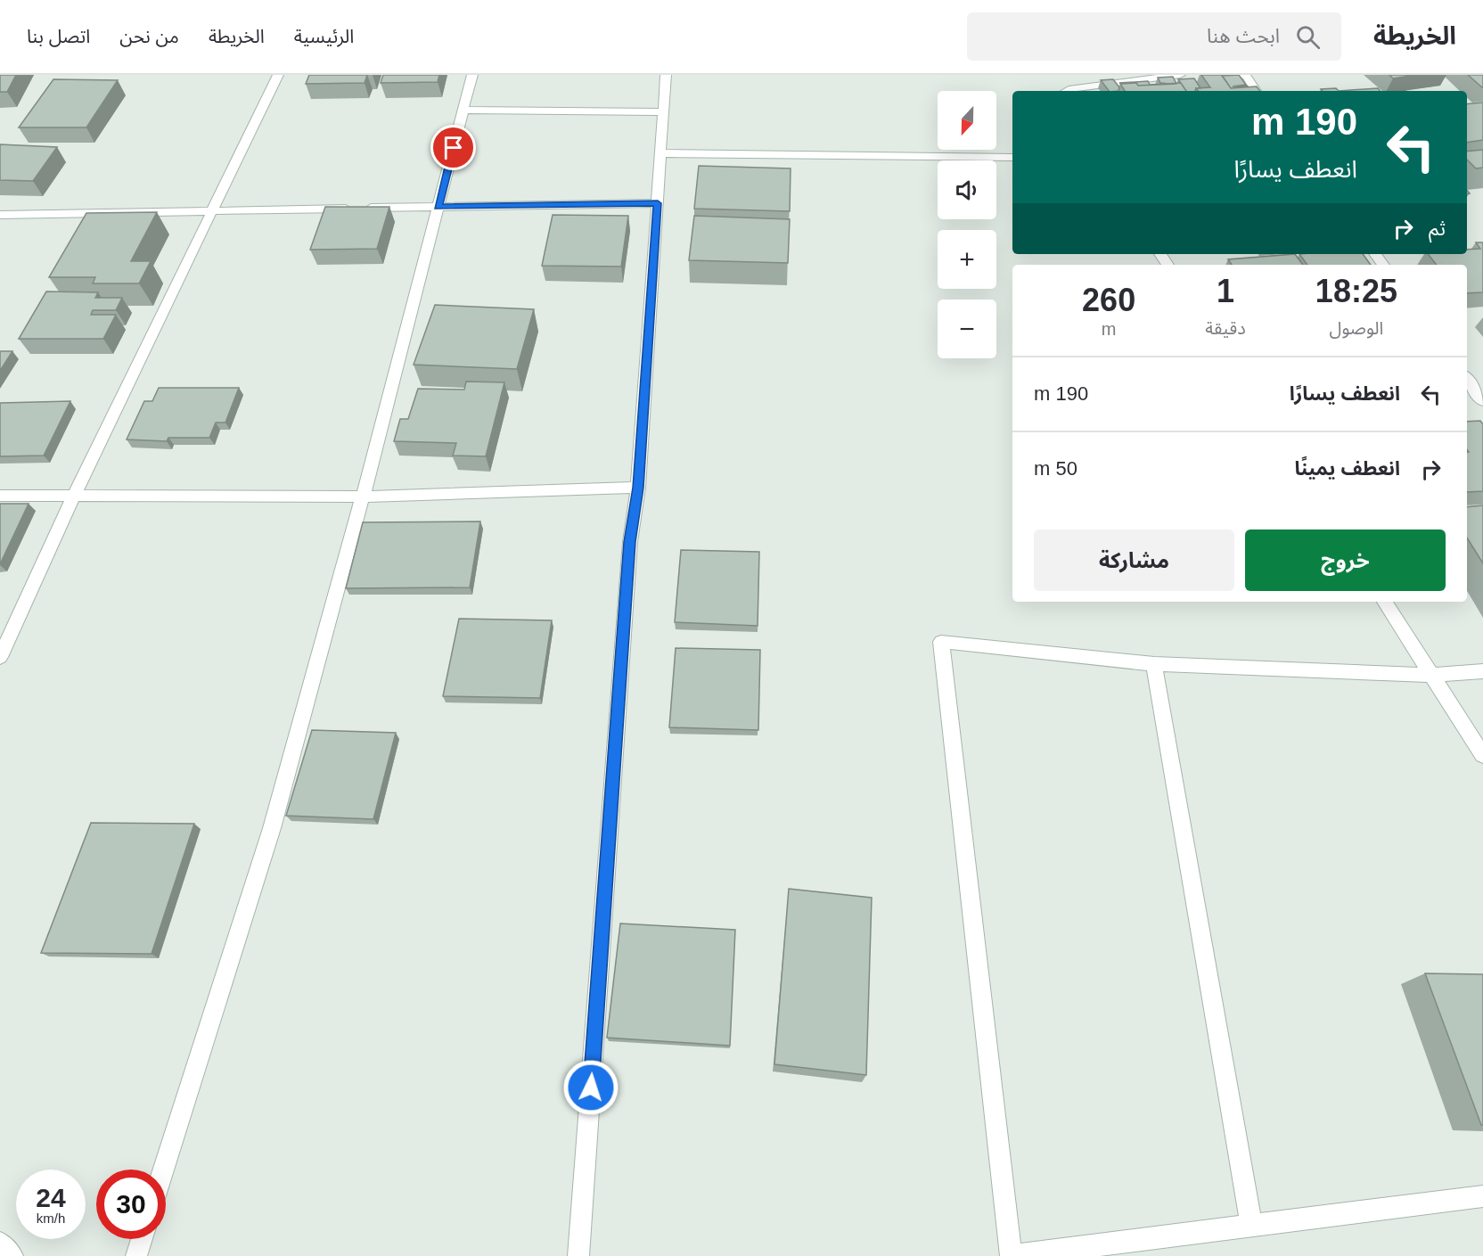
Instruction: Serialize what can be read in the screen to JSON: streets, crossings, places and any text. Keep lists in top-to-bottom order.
{
  "north": "bottom",
  "page": {
    "header": "الخريطة",
    "search": "ابحث هنا",
    "nav": [
      "الرئيسية",
      "الخريطة",
      "من نحن",
      "اتصل بنا"
    ],
    "map_buttons": ["+", "−"],
    "turn": ["190 m", "انعطف يسارًا"],
    "then": "ثم",
    "eta": [
      "18:25",
      "الوصول",
      "1",
      "دقيقة",
      "260",
      "m"
    ],
    "list": [
      {
        "name": "انعطف يسارًا",
        "value": "190 m"
      },
      {
        "name": "انعطف يمينًا",
        "value": "50 m"
      }
    ],
    "buttons": ["خروج", "مشاركة"],
    "speed": "24 km/h",
    "limit": "30"
  }
}
